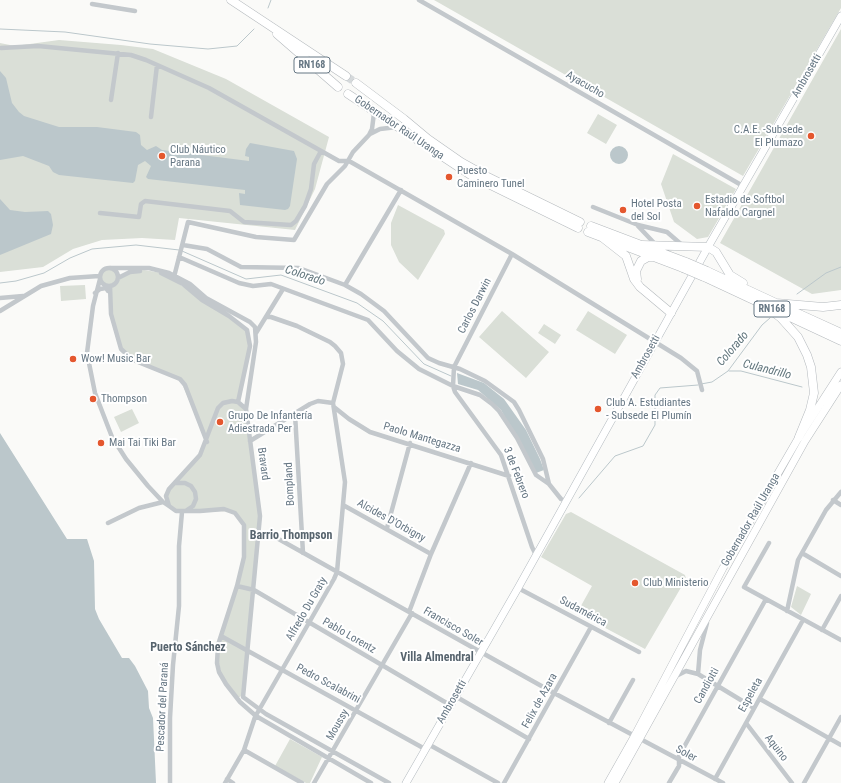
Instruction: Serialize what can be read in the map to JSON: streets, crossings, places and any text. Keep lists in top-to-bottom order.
{
  "streets": {
    "highway": ["RN168", "Gobernador Raúl Uranga"],
    "main road": ["Ambrosetti"],
    "street": [
      "Ayacucho",
      "Carlos Darwin",
      "Paolo Mantegazza",
      "Bravard",
      "3 de Febrero",
      "Bompland",
      "Alcides D'Orbigny",
      "Alfredo Du Graty",
      "Sudamérica",
      "Francisco Soler",
      "Pablo Lorentz",
      "Pedro Scalabrini",
      "Candiotti",
      "Espeleta",
      "Felix de Azara",
      "Pescador del Paraná",
      "Moussy",
      "Aquino",
      "Soler"
    ]
  },
  "crossings": [
    ["Ambrosetti", "Ayacucho"],
    ["Ambrosetti", "3 de Febrero"],
    ["Ambrosetti", "Sudamérica"],
    ["Ambrosetti", "Francisco Soler"],
    ["Ambrosetti", "Pablo Lorentz"],
    ["Ambrosetti", "Pedro Scalabrini"],
    ["Gobernador Raúl Uranga", "Francisco Soler"],
    ["Gobernador Raúl Uranga", "Soler"],
    ["Paolo Mantegazza", "3 de Febrero"],
    ["Paolo Mantegazza", "Alfredo Du Graty"],
    ["Paolo Mantegazza", "Moussy"],
    ["Bravard", "Alfredo Du Graty"],
    ["Bravard", "Francisco Soler"],
    ["Bravard", "Pablo Lorentz"],
    ["Bravard", "Pedro Scalabrini"],
    ["Bompland", "Francisco Soler"],
    ["Alcides D'Orbigny", "Alfredo Du Graty"],
    ["Alcides D'Orbigny", "Moussy"],
    ["Alfredo Du Graty", "Francisco Soler"],
    ["Alfredo Du Graty", "Pablo Lorentz"],
    ["Alfredo Du Graty", "Pedro Scalabrini"],
    ["Sudamérica", "Felix de Azara"],
    ["Francisco Soler", "Felix de Azara"],
    ["Francisco Soler", "Moussy"],
    ["Francisco Soler", "Soler"],
    ["Pablo Lorentz", "Moussy"],
    ["Pedro Scalabrini", "Moussy"],
    ["Candiotti", "Soler"],
    ["Espeleta", "Aquino"],
    ["Espeleta", "Soler"]
  ],
  "districts": ["Barrio Thompson", "Puerto Sánchez", "Villa Almendral"],
  "water": ["Colorado", "Culandrillo"],
  "places": [
    "C.A.E. -Subsede El Plumazo",
    "Club Náutico Parana",
    "Puesto Caminero Tunel",
    "Estadio de Softbol Nafaldo Cargnel",
    "Hotel Posta del Sol",
    "Wow! Music Bar",
    "Thompson",
    "Club A. Estudiantes - Subsede El Plumín",
    "Grupo De Infantería Adiestrada Per",
    "Mai Tai Tiki Bar",
    "Club Ministerio"
  ]
}
